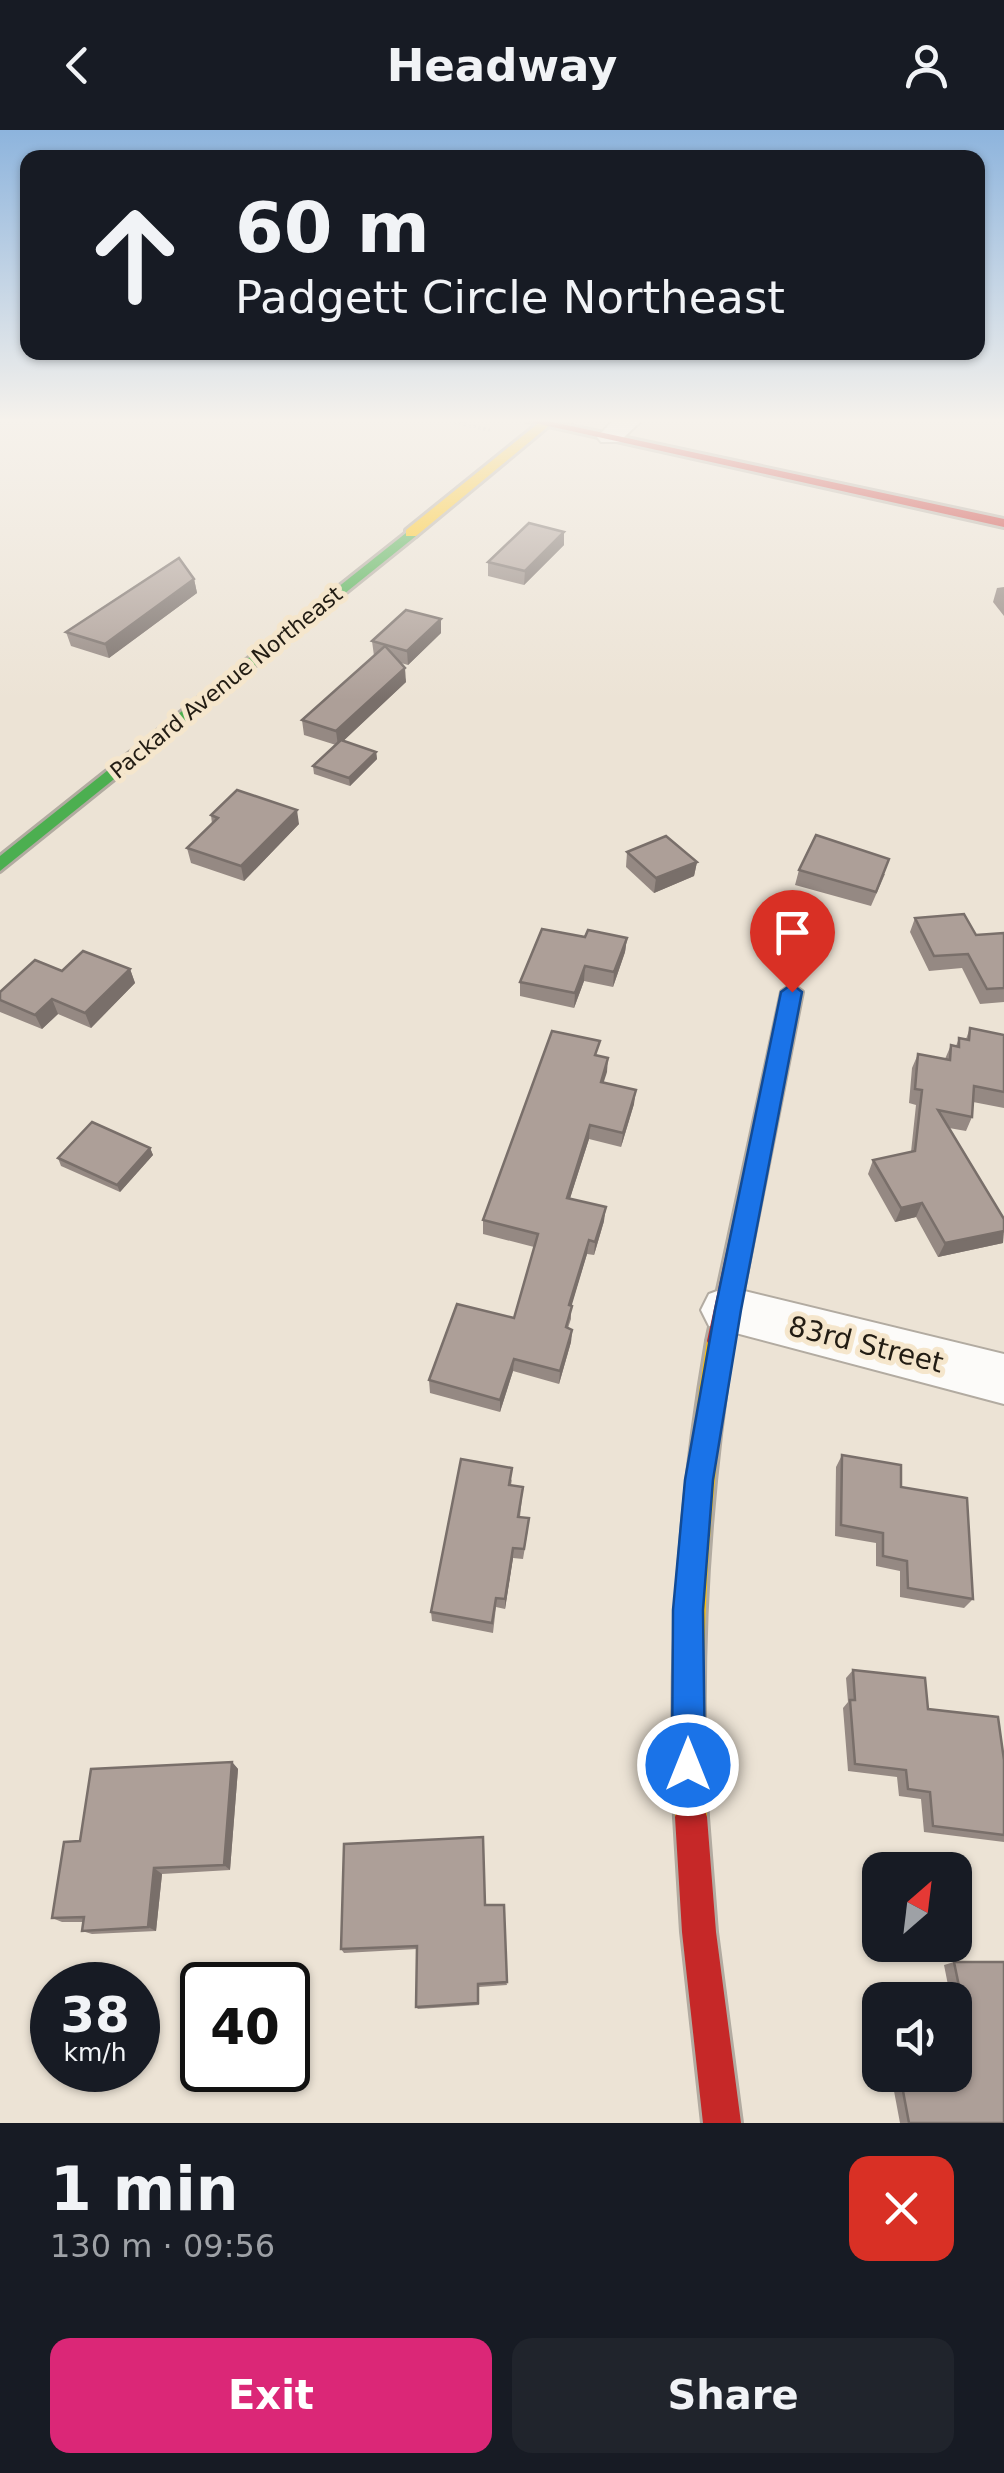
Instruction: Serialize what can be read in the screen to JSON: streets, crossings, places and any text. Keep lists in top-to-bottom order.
{
  "streets": {
    "street": ["Packard Avenue Northeast", "83rd Street"]
  },
  "north": "top right",
  "page": {
    "header": "Headway",
    "turn": ["60 m", "Padgett Circle Northeast"],
    "speed": "38 km/h",
    "limit": "40",
    "heading": ["1 min", "130 m · 09:56"],
    "buttons": ["Exit", "Share"]
  }
}
